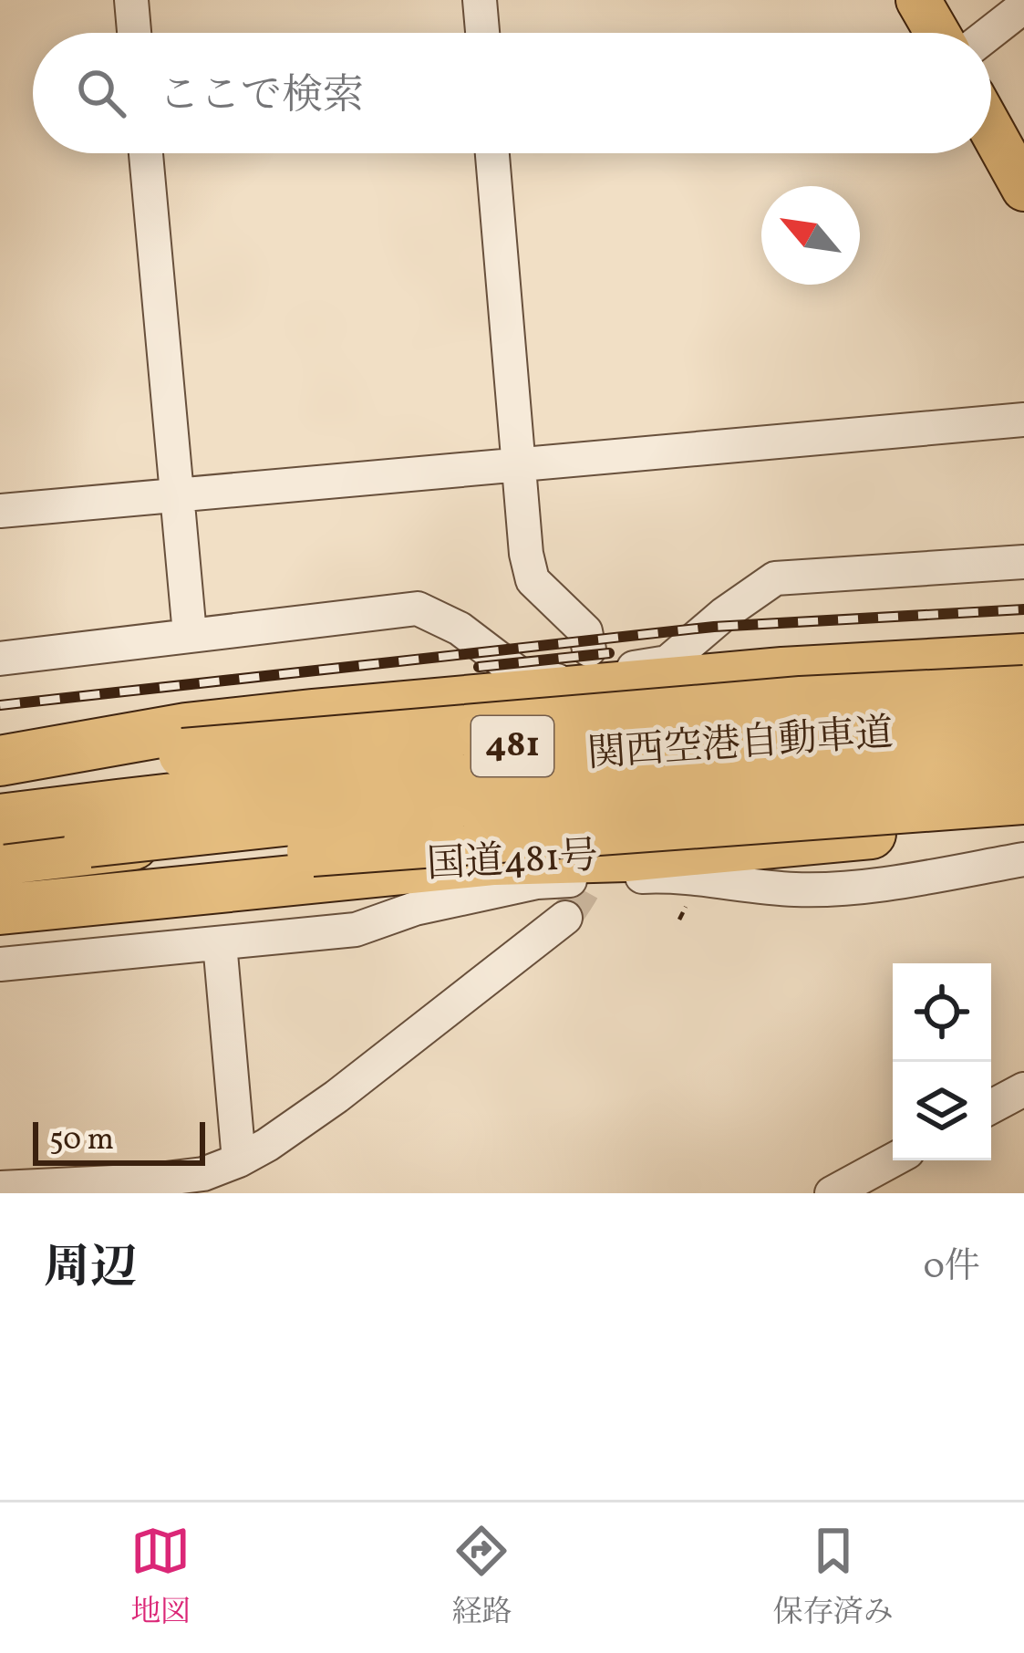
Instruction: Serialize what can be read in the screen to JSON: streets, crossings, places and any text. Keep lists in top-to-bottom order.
{
  "streets": {
    "highway": ["関西空港自動車道", "481", "国道481号"]
  },
  "crossings": [
    ["関西空港自動車道", "481"]
  ],
  "scale_bar": "50 m",
  "north": "top left",
  "page": {
    "search": "ここで検索",
    "scale": "50 m",
    "heading": ["周辺", "0件"],
    "nav": ["地図", "経路", "保存済み"]
  }
}
